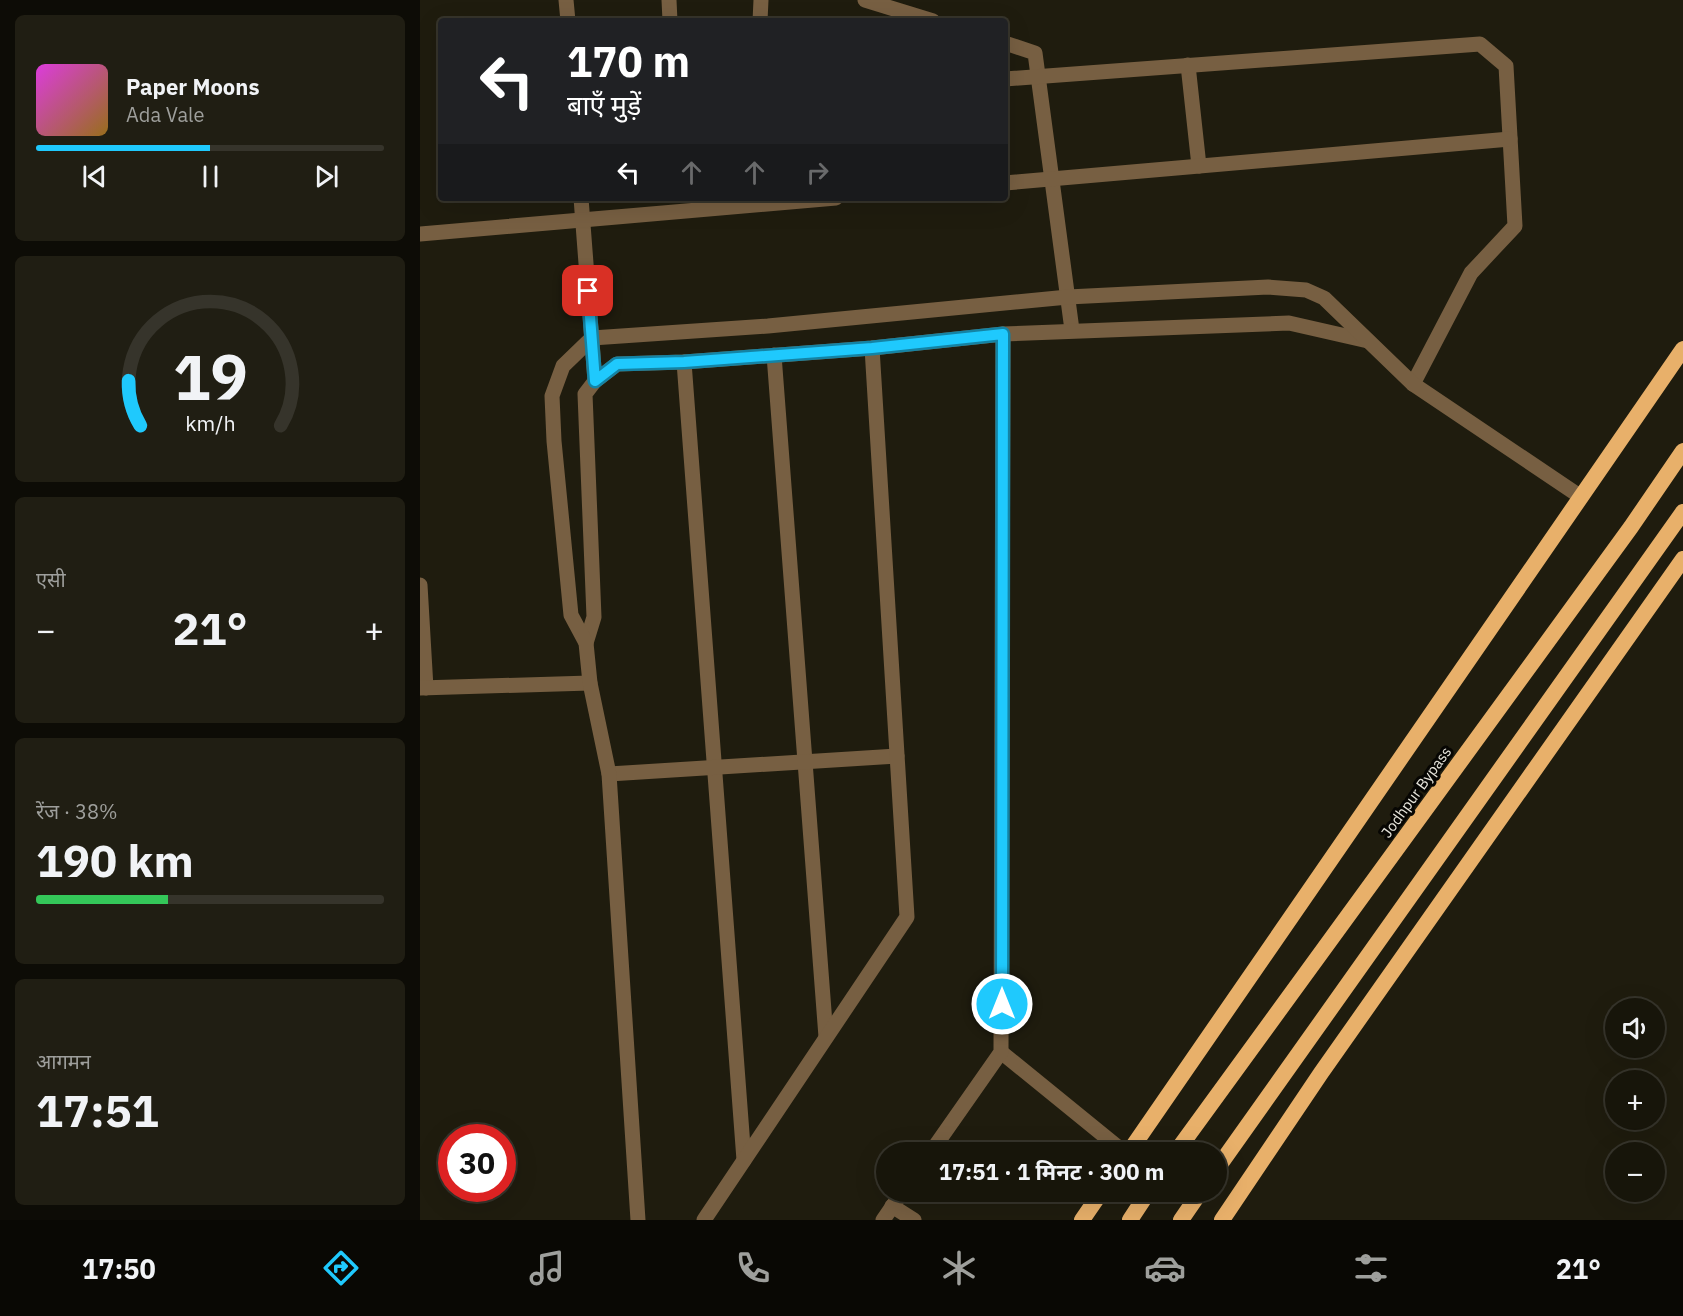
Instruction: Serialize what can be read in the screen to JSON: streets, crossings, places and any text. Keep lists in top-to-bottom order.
{
  "streets": {
    "highway": ["Jodhpur Bypass"]
  },
  "page": {
    "turn": ["170 m", "बाएँ मुड़ें"],
    "song": ["Paper Moons", "Ada Vale"],
    "tile": [
      "एसी",
      ["रेंज · 38%", "190 km"],
      ["आगमन", "17:51"]
    ],
    "heat": ["−", "21°", "+"],
    "map_buttons": ["+", "−"],
    "limit": "30",
    "trip": "17:51 · 1 मिनट · 300 m",
    "tabs": ["17:50", "21°"],
    "gauge": ["19", "km/h"]
  }
}
